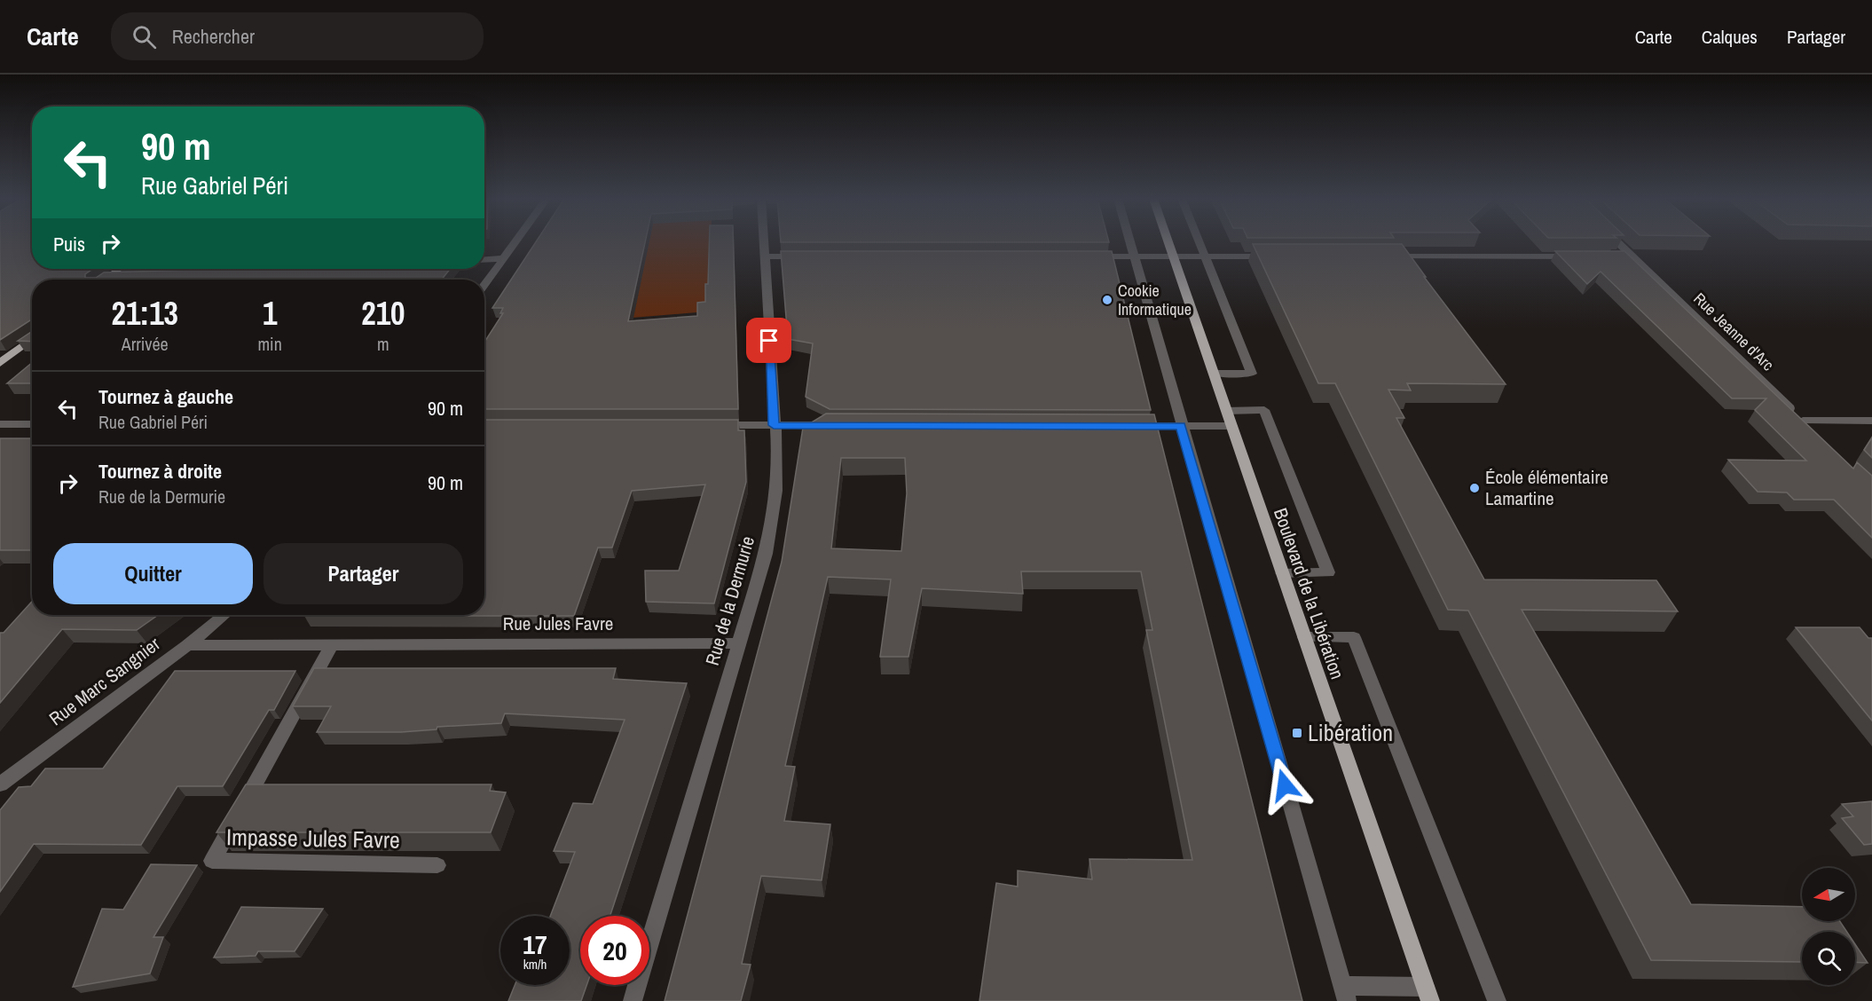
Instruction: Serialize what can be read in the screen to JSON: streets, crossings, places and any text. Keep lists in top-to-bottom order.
{
  "streets": {
    "main road": ["Boulevard de la Libération"],
    "street": [
      "Rue Jeanne d'Arc",
      "Rue de la Dermurie",
      "Rue Jules Favre",
      "Rue Marc Sangnier",
      "Impasse Jules Favre"
    ]
  },
  "crossings": [
    ["Rue de la Dermurie", "Rue Jules Favre"],
    ["Rue Jules Favre", "Rue Marc Sangnier"],
    ["Rue Jules Favre", "Impasse Jules Favre"]
  ],
  "places": {
    "other": ["Cookie Informatique", "École élémentaire Lamartine"],
    "transit": ["Libération"]
  },
  "north": "left",
  "page": {
    "header": "Carte",
    "search": "Rechercher",
    "nav": ["Carte", "Calques", "Partager"],
    "turn": ["90 m", "Rue Gabriel Péri"],
    "then": "Puis",
    "eta": [
      "21:13",
      "Arrivée",
      "1",
      "min",
      "210",
      "m"
    ],
    "list": [
      {
        "name": "Tournez à gauche",
        "note": "Rue Gabriel Péri",
        "value": "90 m"
      },
      {
        "name": "Tournez à droite",
        "note": "Rue de la Dermurie",
        "value": "90 m"
      }
    ],
    "buttons": ["Quitter", "Partager"],
    "speed": "17 km/h",
    "limit": "20"
  }
}
